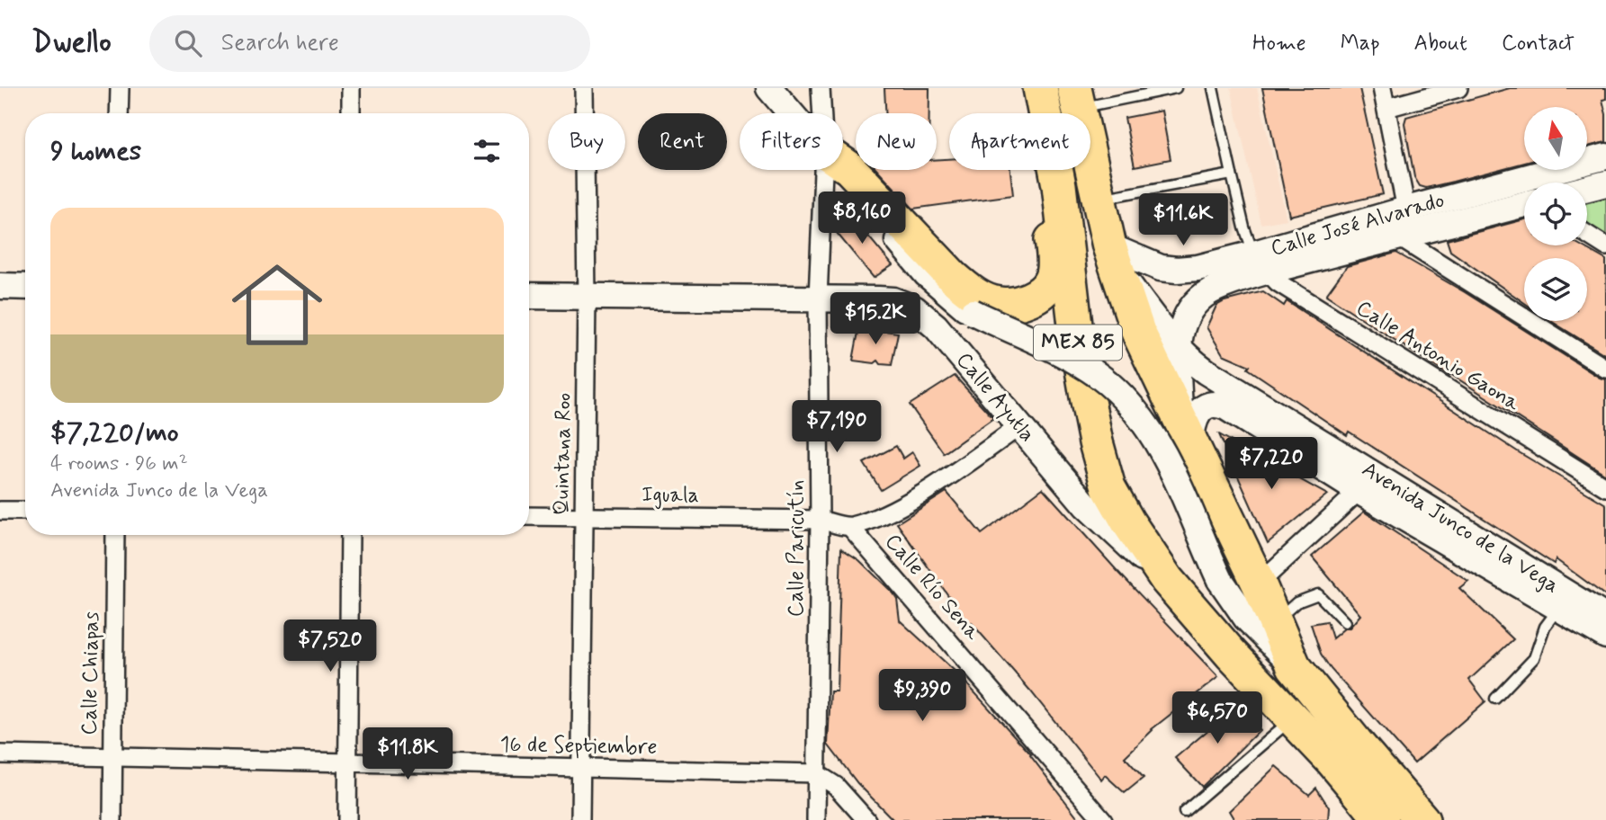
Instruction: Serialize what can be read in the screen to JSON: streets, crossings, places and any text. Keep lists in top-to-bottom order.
{
  "streets": {
    "highway": ["MEX 85"],
    "street": [
      "Calle José Alvarado",
      "Calle Antonio Gaona",
      "Calle Ayutla",
      "Quintana Roo",
      "Iguala",
      "Avenida Junco de la Vega",
      "Calle Paricutín",
      "Calle Río Sena",
      "Calle Chiapas",
      "16 de Septiembre"
    ]
  },
  "crossings": [
    ["Calle José Alvarado", "MEX 85"],
    ["Calle José Alvarado", "Calle Antonio Gaona"],
    ["Calle José Alvarado", "Avenida Junco de la Vega"],
    ["MEX 85", "Calle Ayutla"],
    ["MEX 85", "Avenida Junco de la Vega"],
    ["Calle Ayutla", "Quintana Roo"],
    ["Calle Ayutla", "Calle Paricutín"],
    ["Quintana Roo", "Iguala"],
    ["Quintana Roo", "16 de Septiembre"],
    ["Iguala", "Calle Paricutín"],
    ["Iguala", "Calle Río Sena"],
    ["Calle Paricutín", "16 de Septiembre"],
    ["Calle Chiapas", "16 de Septiembre"]
  ],
  "north": "top",
  "page": {
    "header": "Dwello",
    "search": "Search here",
    "nav": [
      "Home",
      "Map",
      "About",
      "Contact"
    ],
    "chip": [
      "Buy",
      "Rent",
      "Filters",
      "New",
      "Apartment"
    ],
    "heading": "9 homes",
    "list": [
      {
        "name": "$7,220/mo",
        "note": "4 rooms · 96 m² · Avenida Junco de la Vega"
      }
    ],
    "price": [
      "$8,160",
      "$11.6K",
      "$15.2K",
      "$7,190",
      "$7,220",
      "$7,520",
      "$9,390",
      "$6,570",
      "$11.8K"
    ]
  }
}
